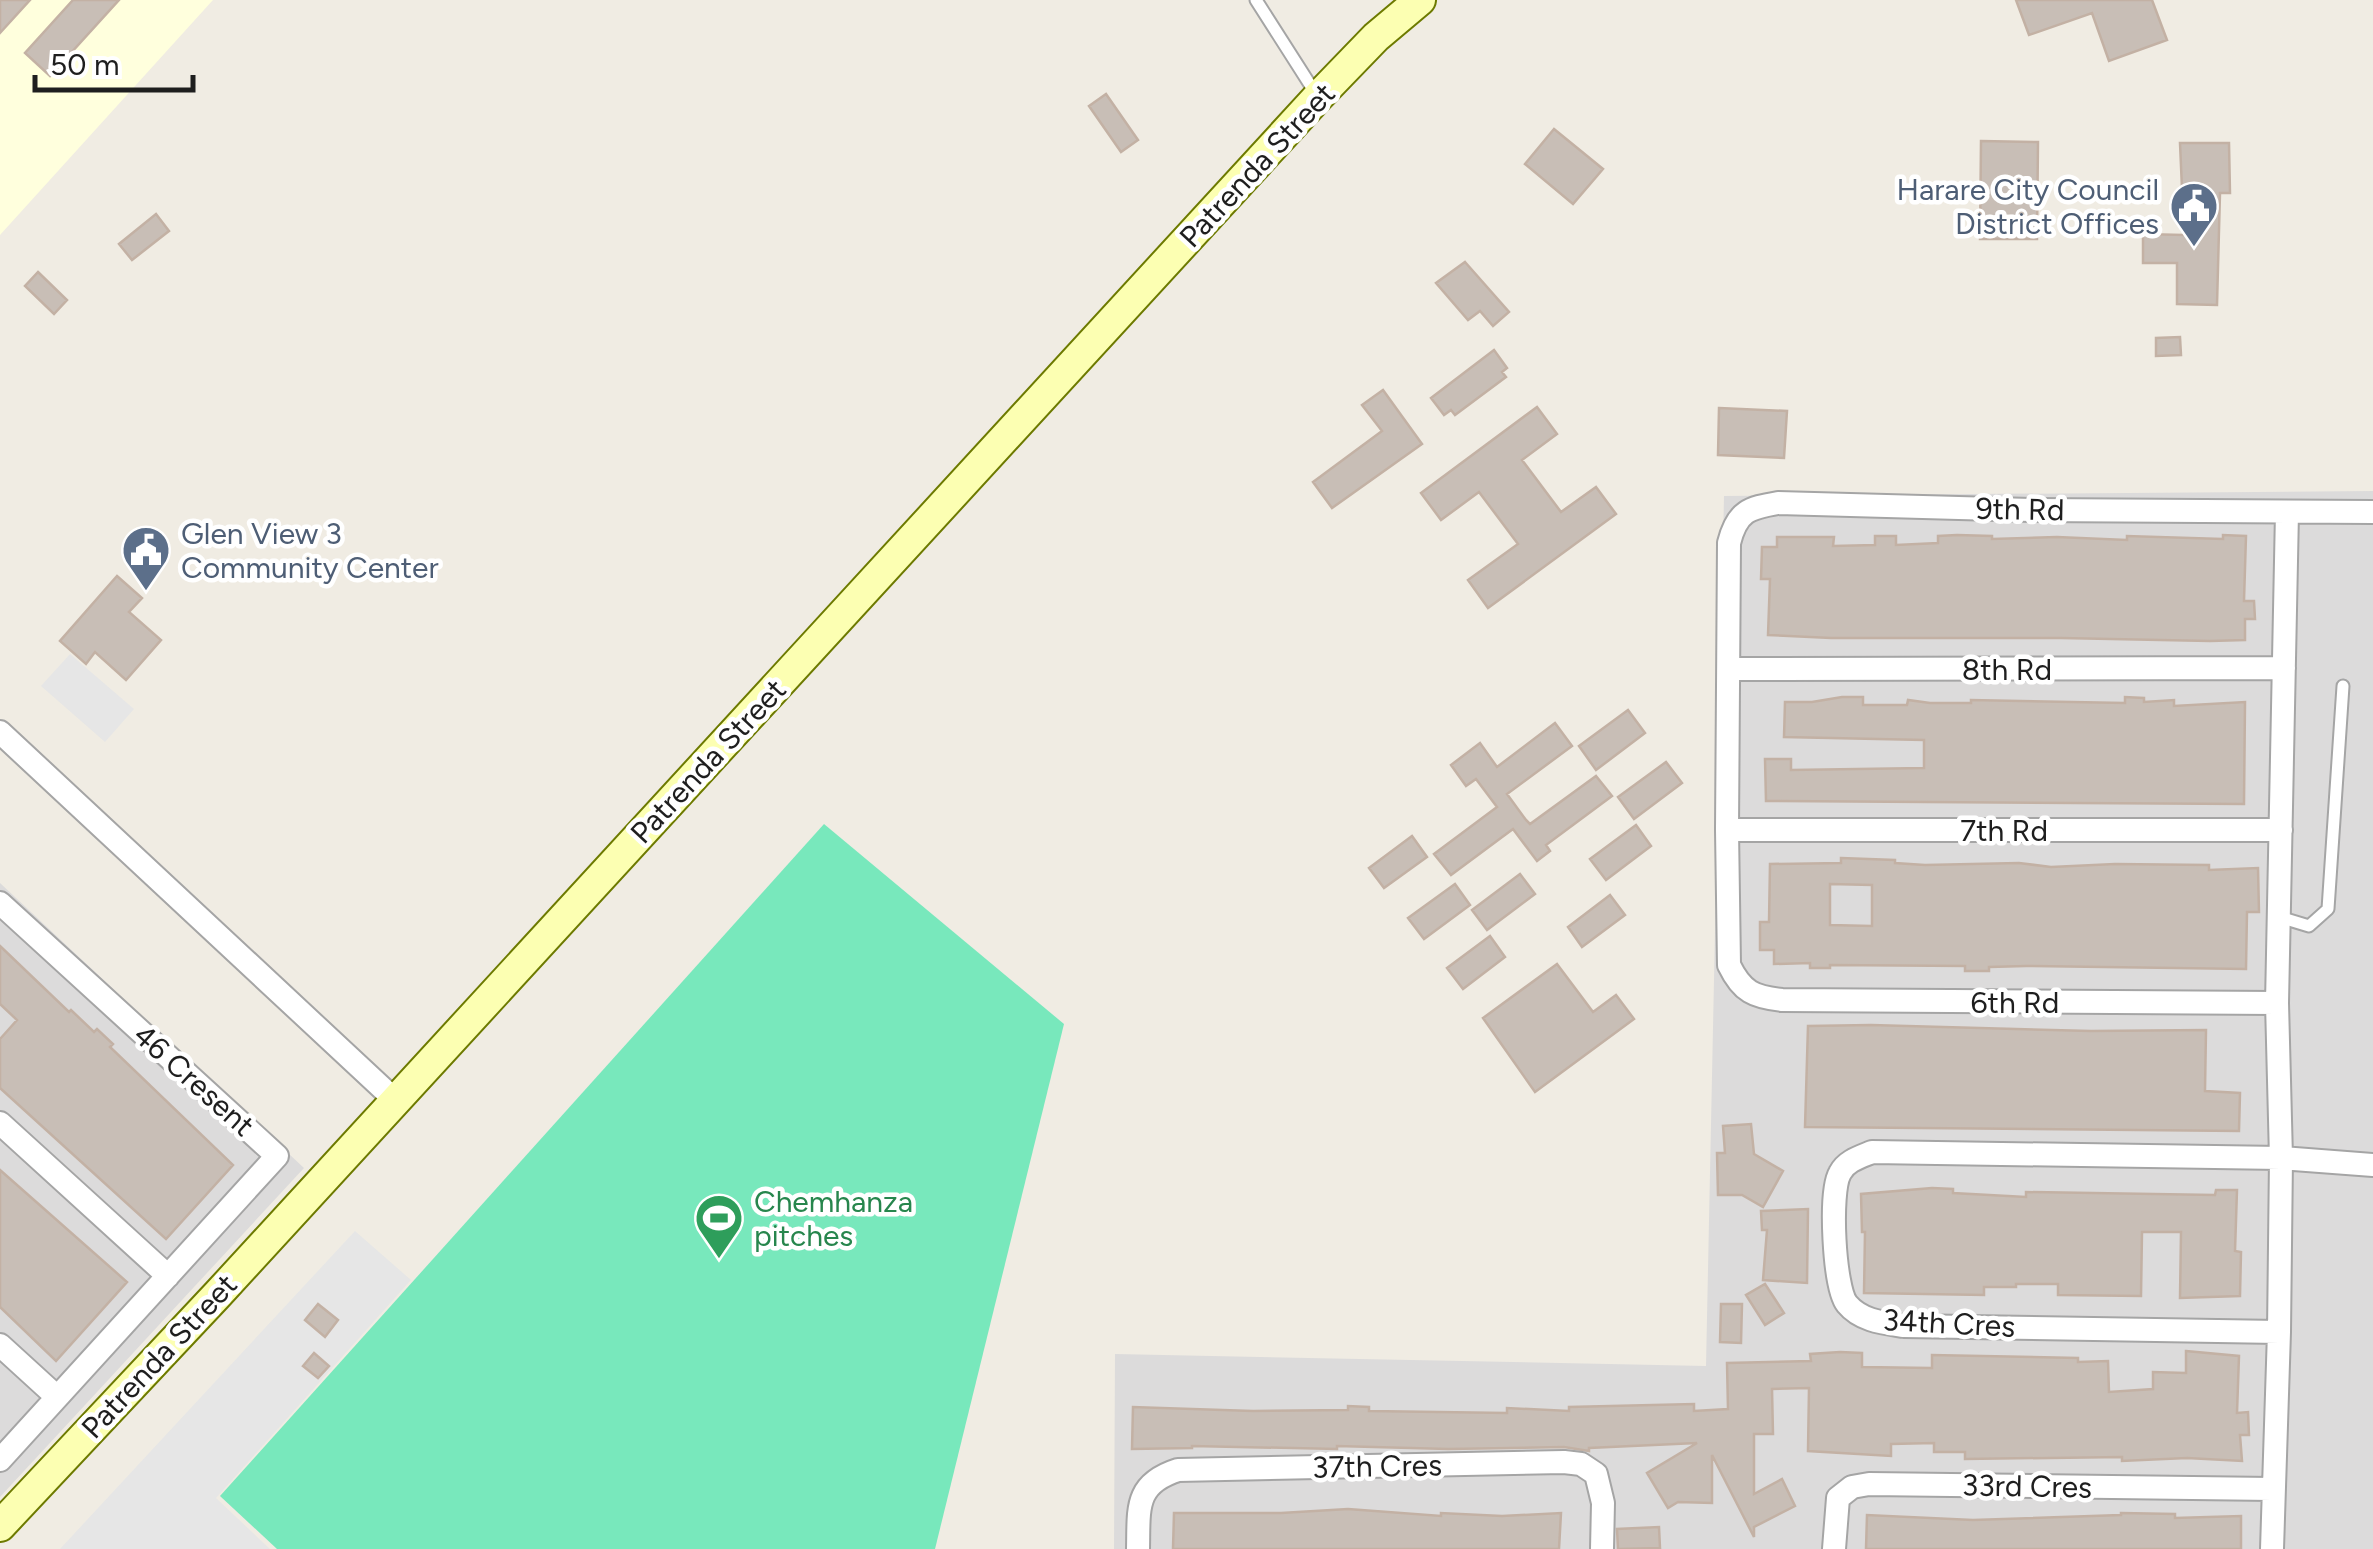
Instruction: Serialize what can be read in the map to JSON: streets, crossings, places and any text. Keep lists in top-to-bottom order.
{
  "streets": {
    "street": [
      "Patrenda Street",
      "9th Rd",
      "8th Rd",
      "7th Rd",
      "6th Rd",
      "46 Cresent",
      "34th Cres",
      "37th Cres",
      "33rd Cres"
    ]
  },
  "crossings": [
    ["9th Rd", "8th Rd"],
    ["7th Rd", "6th Rd"]
  ],
  "places": {
    "public building": ["Harare City Council District Offices", "Glen View 3 Community Center"],
    "sports": ["Chemhanza pitches"]
  },
  "scale_bar": "50 m"
}
